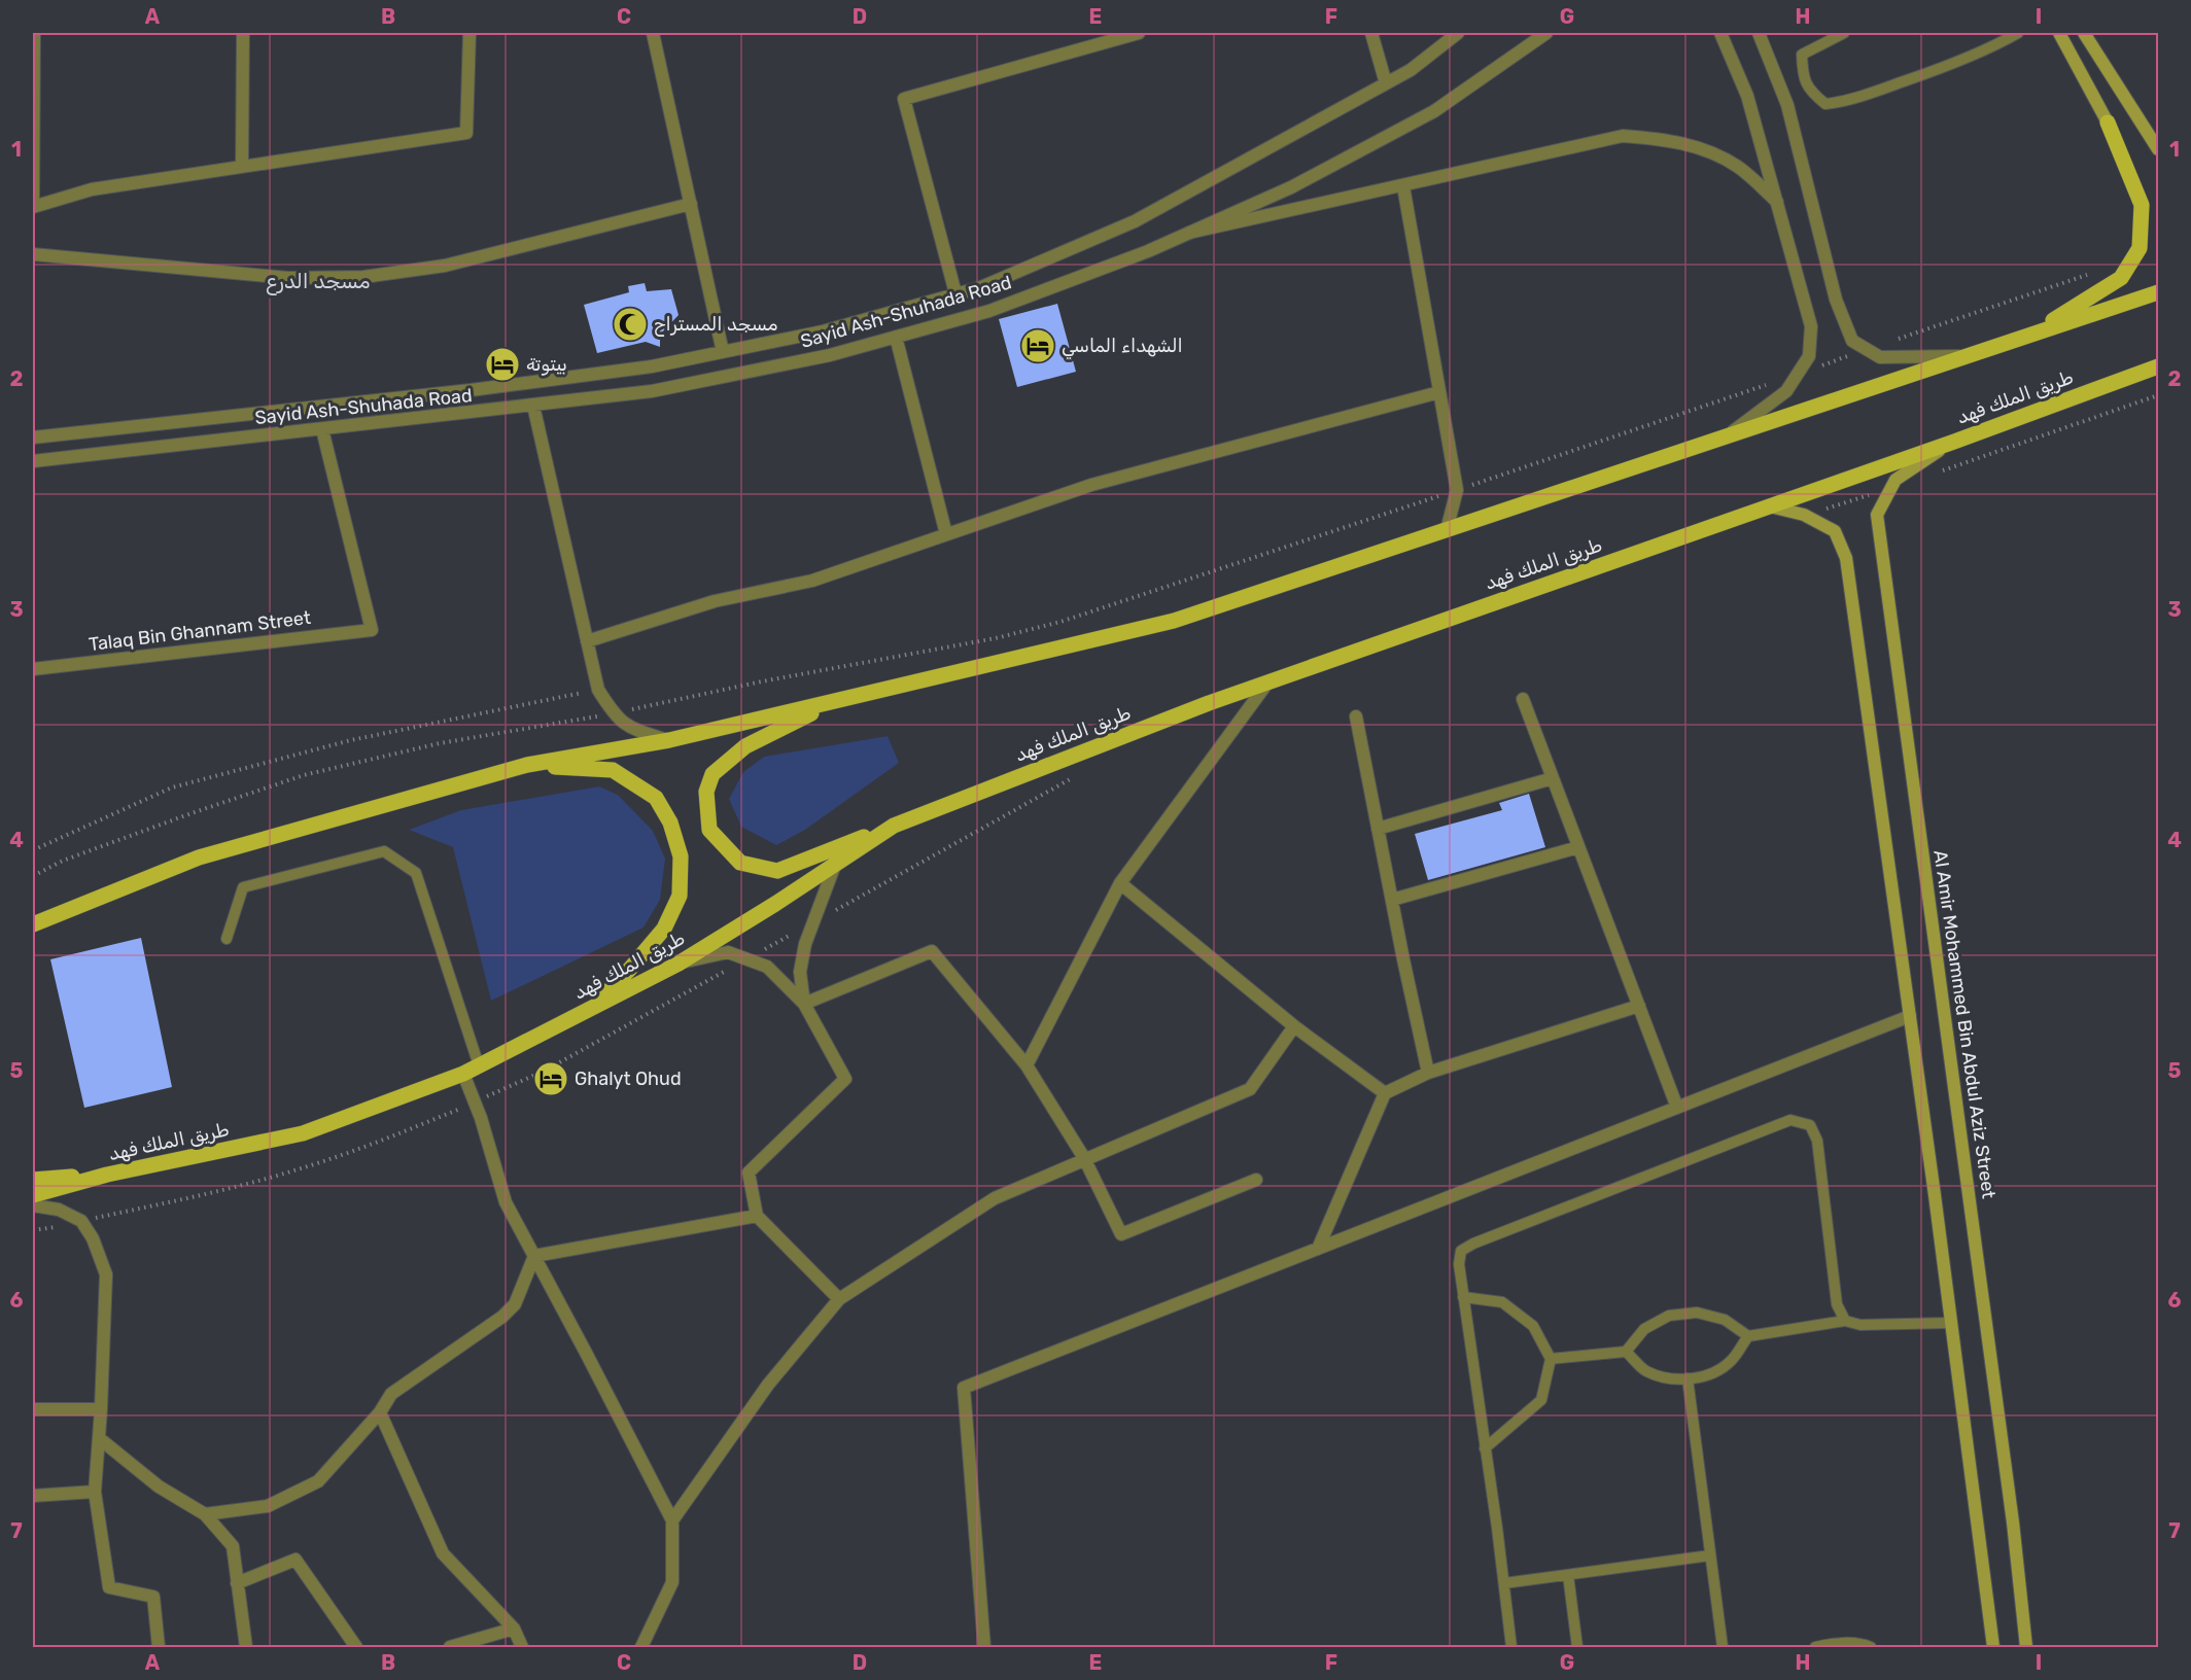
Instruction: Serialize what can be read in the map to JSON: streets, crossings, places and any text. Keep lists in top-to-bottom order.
{
  "streets": {
    "main road": ["طريق الملك فهد", "Al Amir Mohammed Bin Abdul Aziz Street"],
    "street": ["Sayid Ash-Shuhada Road", "Talaq Bin Ghannam Street"]
  },
  "crossings": [
    ["Sayid Ash-Shuhada Road", "Talaq Bin Ghannam Street"],
    ["طريق الملك فهد", "Al Amir Mohammed Bin Abdul Aziz Street"]
  ],
  "districts": ["مسجد الدرع"],
  "places": {
    "mosque": ["مسجد المستراح"],
    "hotel": ["الشهداء الماسي", "بيتوتة", "Ghalyt Ohud"]
  },
  "grid": {
    "columns": [
      "A",
      "B",
      "C",
      "D",
      "E",
      "F",
      "G",
      "H",
      "I"
    ],
    "rows": [
      "1",
      "2",
      "3",
      "4",
      "5",
      "6",
      "7"
    ]
  }
}
